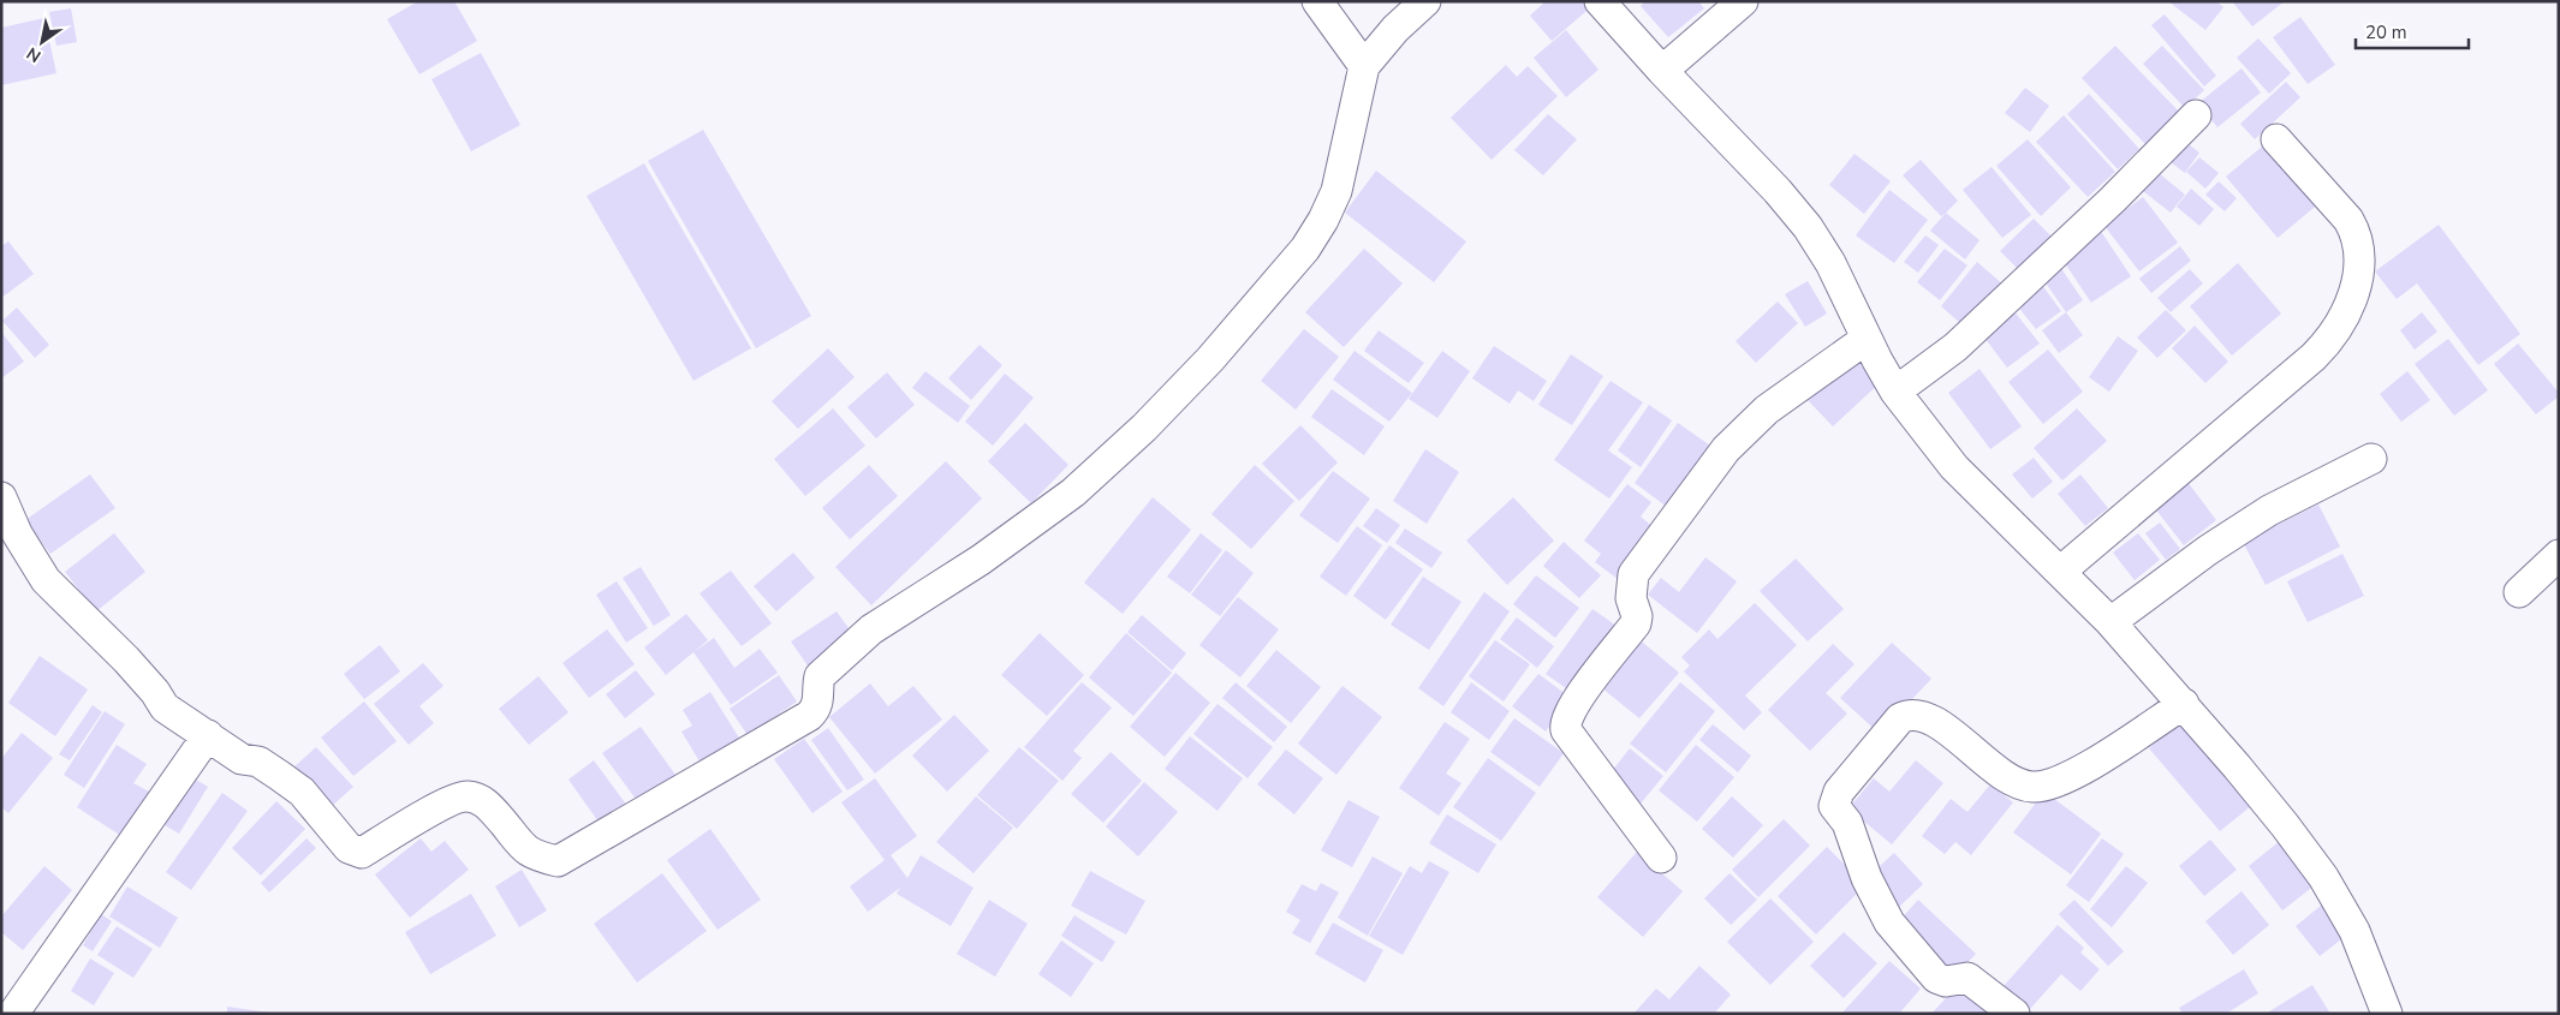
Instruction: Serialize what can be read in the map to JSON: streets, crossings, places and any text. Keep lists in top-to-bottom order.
{
  "scale_bar": "20 m",
  "north": "bottom left"
}
